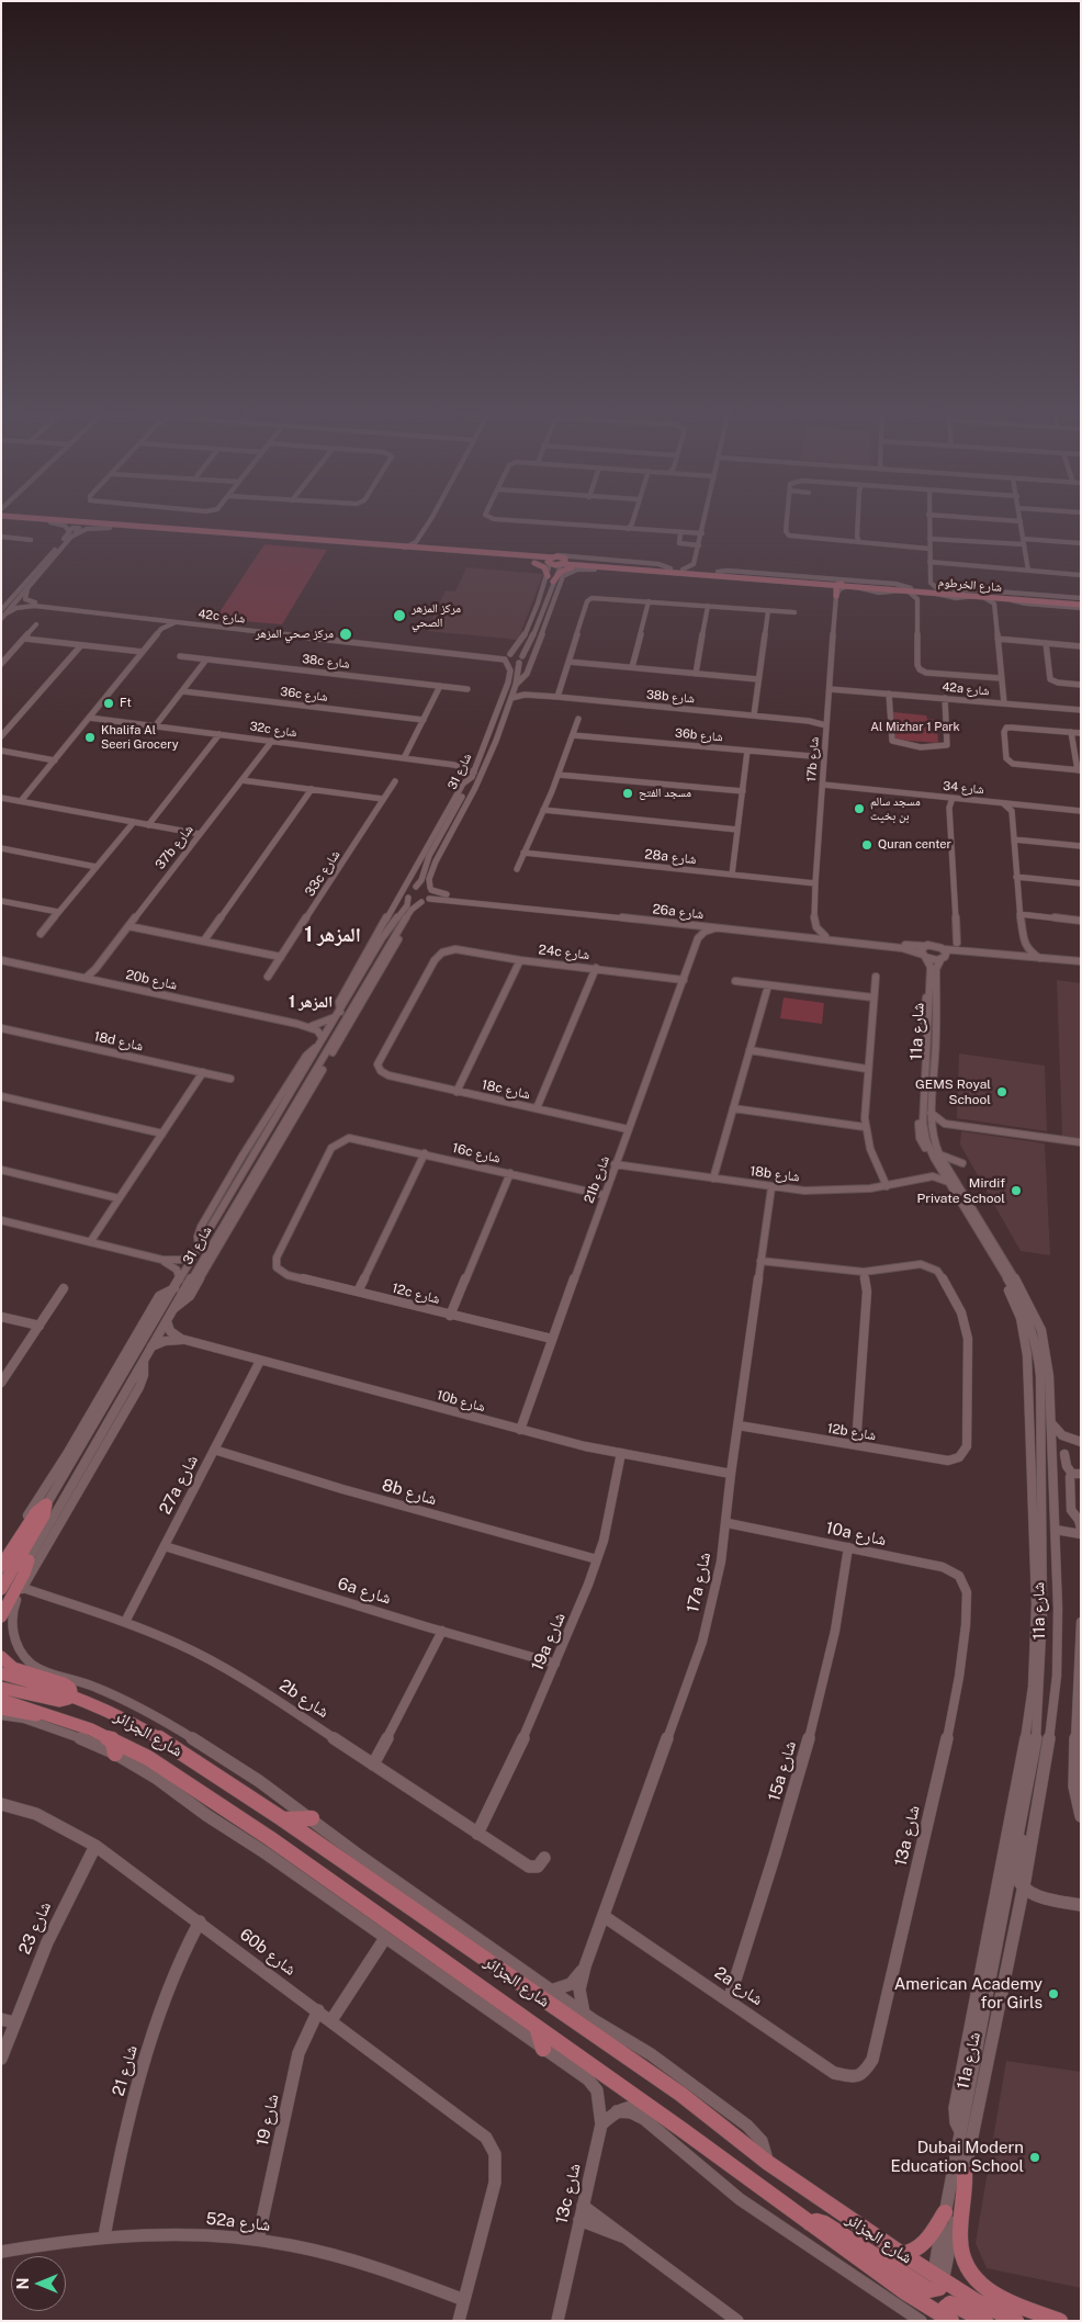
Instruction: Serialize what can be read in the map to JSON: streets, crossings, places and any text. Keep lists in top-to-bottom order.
{
  "streets": {
    "main road": ["شارع الخرطوم", "شارع الجزائر"],
    "street": [
      "42c شارع",
      "38c شارع",
      "42a شارع",
      "36c شارع",
      "38b شارع",
      "32c شارع",
      "36b شارع",
      "17b شارع",
      "شارع 31",
      "شارع 34",
      "37b شارع",
      "28a شارع",
      "33c شارع",
      "26a شارع",
      "24c شارع",
      "20b شارع",
      "11a شارع",
      "18d شارع",
      "18c شارع",
      "16c شارع",
      "18b شارع",
      "21b شارع",
      "12c شارع",
      "10b شارع",
      "12b شارع",
      "27a شارع",
      "8b شارع",
      "10a شارع",
      "17a شارع",
      "6a شارع",
      "19a شارع",
      "2b شارع",
      "15a شارع",
      "13a شارع",
      "شارع 23",
      "60b شارع",
      "2a شارع",
      "شارع 21",
      "شارع 19",
      "13c شارع",
      "52a شارع"
    ]
  },
  "crossings": [
    ["42c شارع", "شارع 31"],
    ["42a شارع", "17b شارع"],
    ["38b شارع", "17b شارع"],
    ["38b شارع", "شارع 31"],
    ["32c شارع", "شارع 31"],
    ["32c شارع", "37b شارع"],
    ["36b شارع", "17b شارع"],
    ["17b شارع", "شارع 34"],
    ["17b شارع", "28a شارع"],
    ["شارع 31", "26a شارع"],
    ["شارع 31", "20b شارع"],
    ["شارع 31", "10b شارع"],
    ["37b شارع", "20b شارع"],
    ["26a شارع", "11a شارع"],
    ["24c شارع", "18c شارع"],
    ["24c شارع", "21b شارع"],
    ["11a شارع", "شارع الجزائر"],
    ["18c شارع", "21b شارع"],
    ["16c شارع", "21b شارع"],
    ["16c شارع", "12c شارع"],
    ["18b شارع", "21b شارع"],
    ["18b شارع", "17a شارع"],
    ["21b شارع", "12c شارع"],
    ["21b شارع", "10b شارع"],
    ["10b شارع", "27a شارع"],
    ["10b شارع", "17a شارع"],
    ["10b شارع", "19a شارع"],
    ["12b شارع", "17a شارع"],
    ["27a شارع", "8b شارع"],
    ["27a شارع", "6a شارع"],
    ["27a شارع", "2b شارع"],
    ["8b شارع", "19a شارع"],
    ["10a شارع", "17a شارع"],
    ["10a شارع", "15a شارع"],
    ["10a شارع", "13a شارع"],
    ["17a شارع", "2a شارع"],
    ["6a شارع", "19a شارع"],
    ["19a شارع", "2b شارع"],
    ["شارع الجزائر", "13c شارع"],
    ["15a شارع", "2a شارع"],
    ["13a شارع", "2a شارع"],
    ["شارع 23", "60b شارع"],
    ["60b شارع", "شارع 21"],
    ["60b شارع", "شارع 19"],
    ["60b شارع", "52a شارع"],
    ["شارع 21", "52a شارع"],
    ["شارع 19", "52a شارع"]
  ],
  "districts": ["المزهر 1", "المزهر 1"],
  "parks": ["Al Mizhar 1 Park"],
  "places": [
    "مركز المزهر الصحي",
    "مركز صحي المزهر",
    "Ft",
    "Khalifa Al Seeri Grocery",
    "مسجد الفتح",
    "مسجد سالم بن بخيت",
    "Quran center",
    "GEMS Royal School",
    "Mirdif Private School",
    "American Academy for Girls",
    "Dubai Modern Education School"
  ],
  "north": "left"
}
